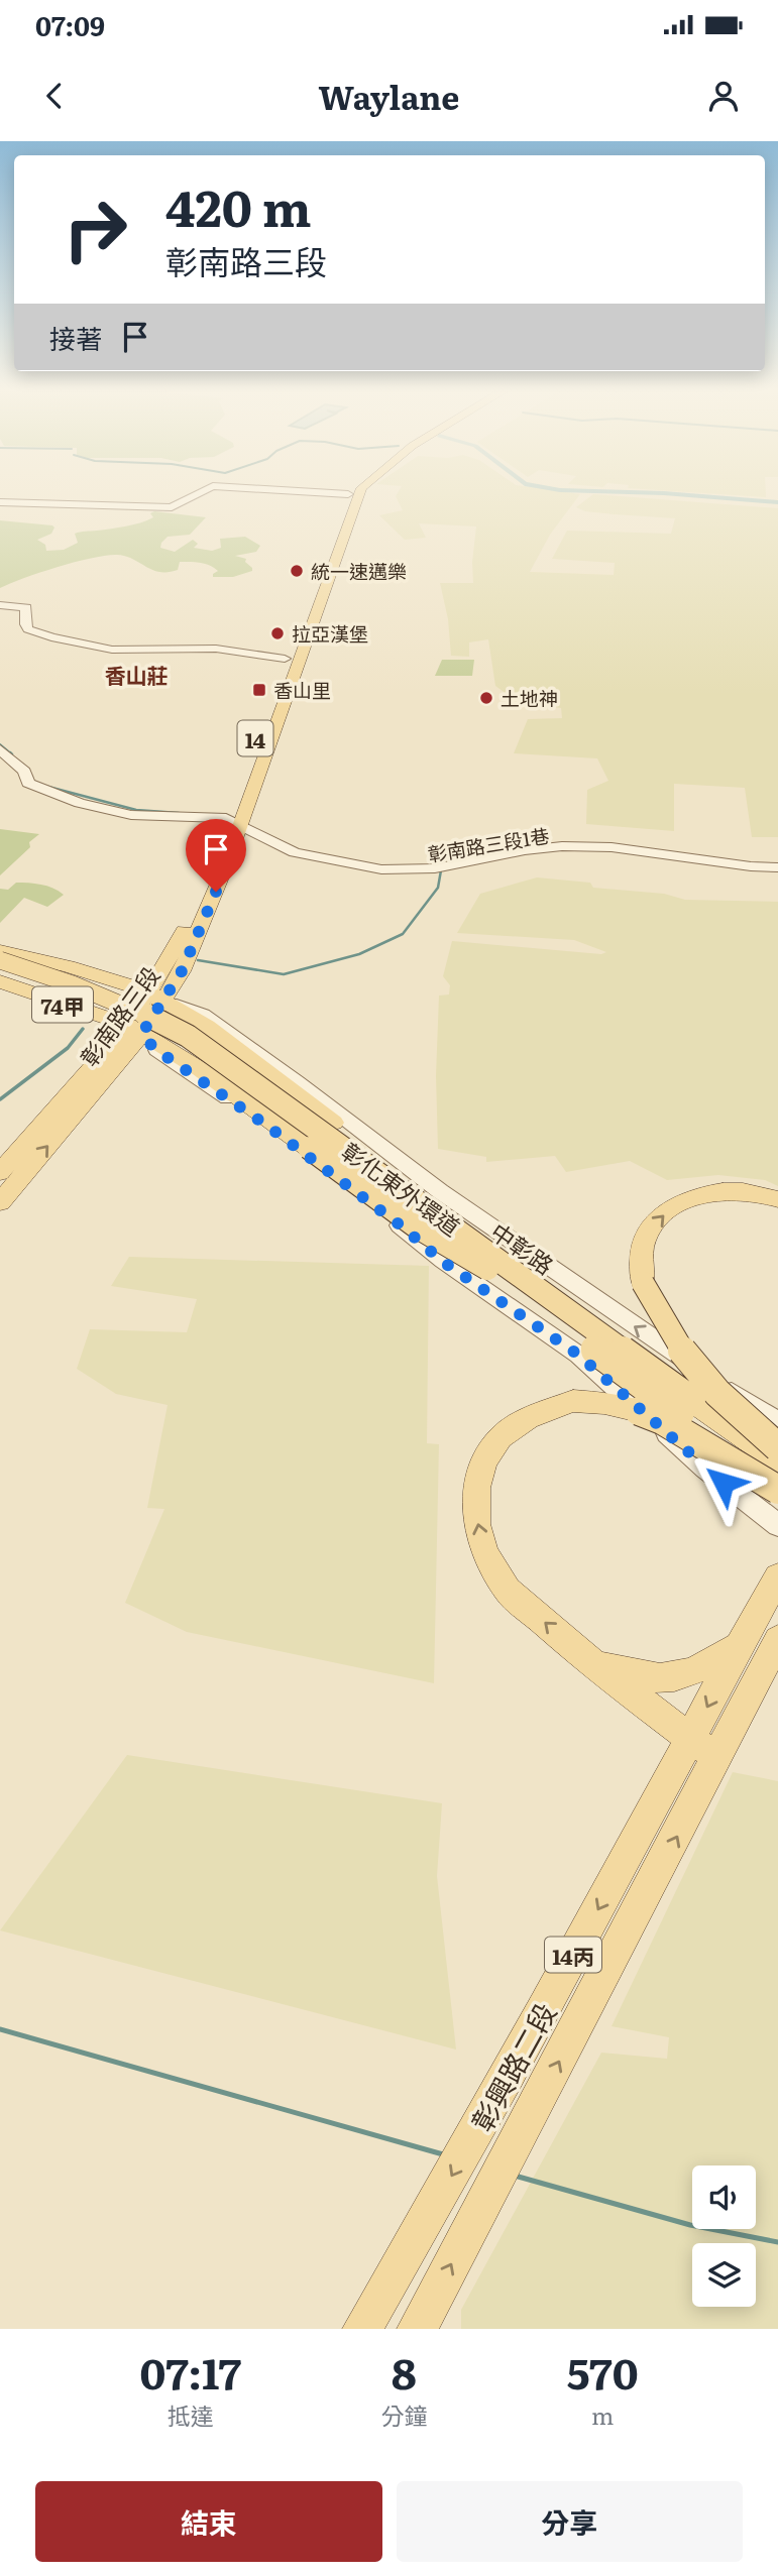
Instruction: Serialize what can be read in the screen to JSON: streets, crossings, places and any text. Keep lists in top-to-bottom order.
{
  "streets": {
    "main road": [
      "14",
      "74甲",
      "彰南路三段",
      "彰化東外環道",
      "14丙",
      "彰興路二段"
    ],
    "street": ["彰南路三段1巷", "中彰路"]
  },
  "crossings": [
    ["14", "彰南路三段1巷"],
    ["14", "彰南路三段"],
    ["彰南路三段1巷", "彰南路三段"],
    ["74甲", "彰南路三段"],
    ["74甲", "中彰路"],
    ["彰南路三段", "中彰路"]
  ],
  "districts": ["香山莊"],
  "places": {
    "other": ["統一速邁樂", "拉亞漢堡", "土地神"],
    "transit": ["香山里"]
  },
  "page": {
    "status": "07:09",
    "header": "Waylane",
    "turn": ["420 m", "彰南路三段"],
    "then": "接著",
    "eta": [
      "07:17",
      "抵達",
      "8",
      "分鐘",
      "570",
      "m"
    ],
    "buttons": ["結束", "分享"]
  }
}
